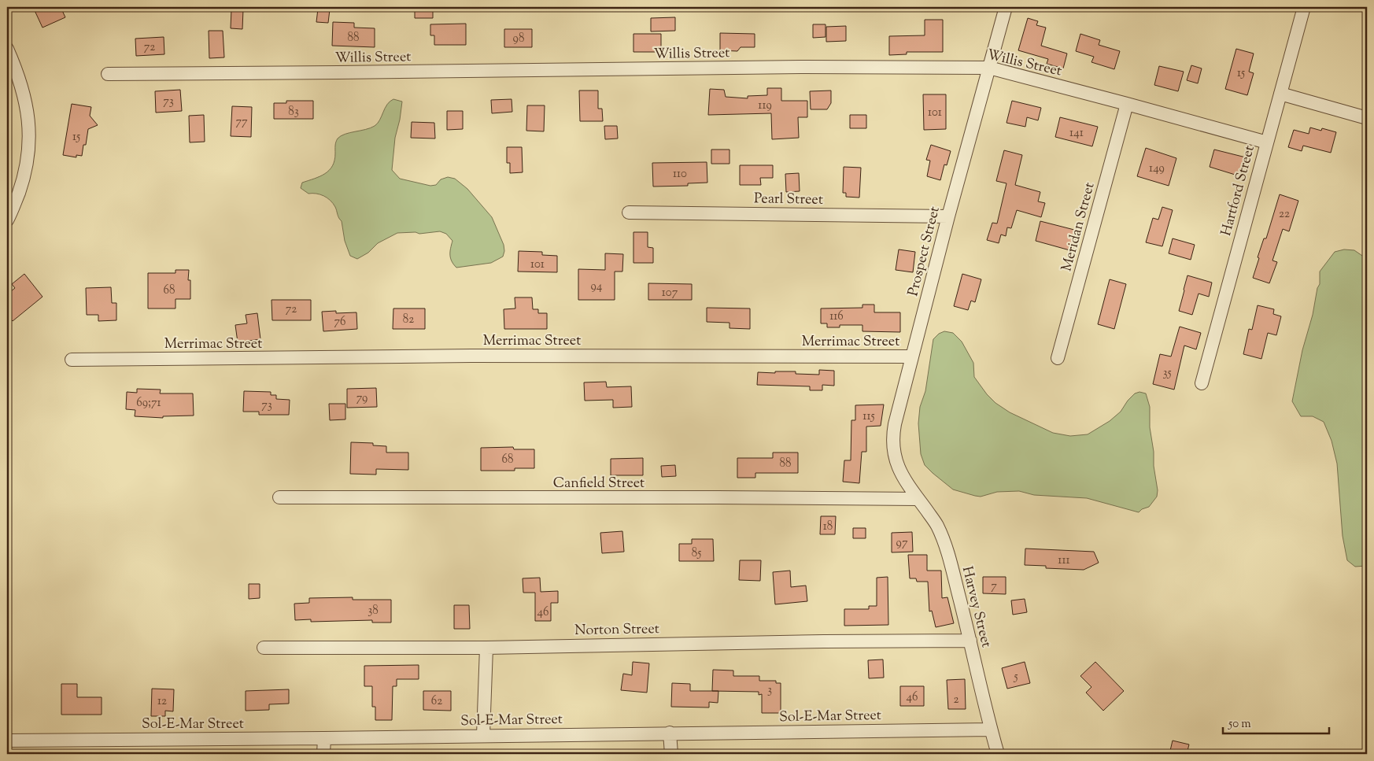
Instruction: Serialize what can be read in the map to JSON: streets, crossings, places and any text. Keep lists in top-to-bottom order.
{
  "streets": {
    "street": [
      "Willis Street",
      "Hartford Street",
      "Pearl Street",
      "Meridan Street",
      "Prospect Street",
      "Merrimac Street",
      "Canfield Street",
      "Harvey Street",
      "Norton Street",
      "Sol-E-Mar Street"
    ]
  },
  "crossings": [
    ["Willis Street", "Hartford Street"],
    ["Willis Street", "Meridan Street"],
    ["Willis Street", "Prospect Street"],
    ["Pearl Street", "Prospect Street"],
    ["Prospect Street", "Merrimac Street"],
    ["Prospect Street", "Canfield Street"],
    ["Prospect Street", "Harvey Street"],
    ["Canfield Street", "Harvey Street"],
    ["Harvey Street", "Norton Street"],
    ["Harvey Street", "Sol-E-Mar Street"]
  ],
  "house_numbers": [
    "88",
    "98",
    "72",
    "15",
    "73",
    "119",
    "83",
    "101",
    "77",
    "141",
    "15",
    "149",
    "110",
    "22",
    "101",
    "94",
    "68",
    "107",
    "72",
    "116",
    "82",
    "76",
    "35",
    "79",
    "69;71",
    "73",
    "115",
    "68",
    "88",
    "18",
    "97",
    "85",
    "111",
    "7",
    "38",
    "46",
    "5",
    "3",
    "46",
    "2",
    "12",
    "62"
  ],
  "scale_bar": "50 m"
}
